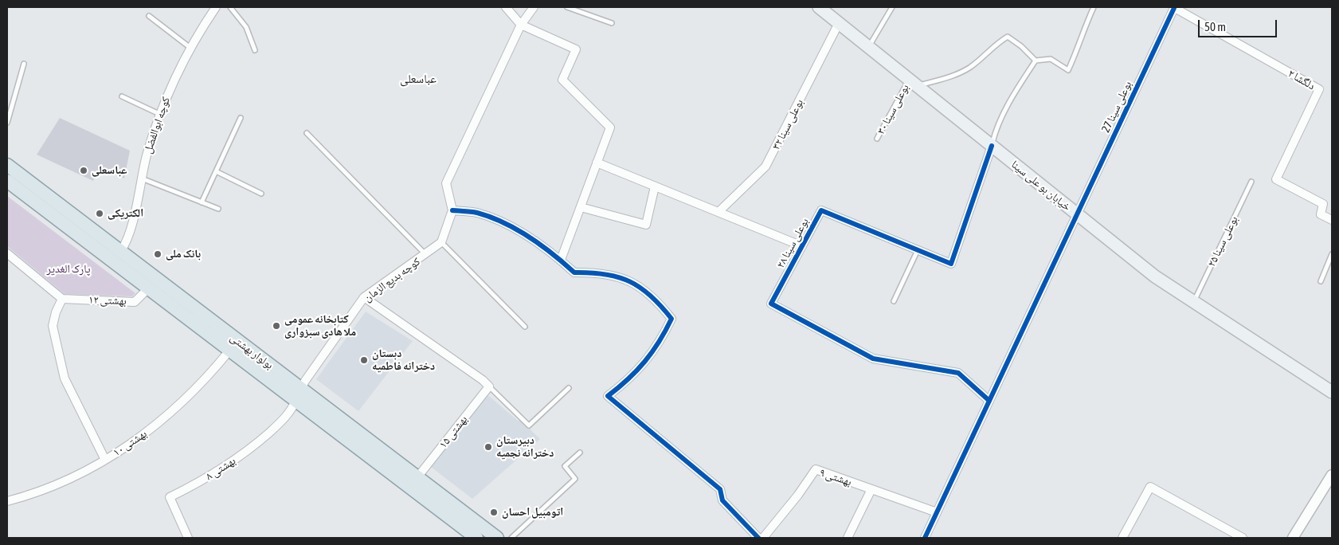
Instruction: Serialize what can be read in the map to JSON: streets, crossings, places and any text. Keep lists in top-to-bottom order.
{
  "streets": {
    "main road": ["خیابان بو علی سینا", "بولوار بهشتی"],
    "street": [
      "دلگشا ۲",
      "بوعلی سینا 27",
      "بوعلی سینا ۳۲",
      "کوچه ابوالفضل",
      "بوعلی سینا ۲۸",
      "کوچه بدیع الزمان",
      "بهشتی ۱۲",
      "بهشتی ۱۵",
      "بهشتی ۱۰",
      "بهشتی ۸",
      "بهشتی ۹"
    ],
    "lane": ["بوعلی سینا ۳۰", "بوعلی سینا ۲۵"]
  },
  "crossings": [
    ["دلگشا ۲", "بوعلی سینا 27"],
    ["بوعلی سینا 27", "خیابان بو علی سینا"],
    ["بوعلی سینا 27", "بوعلی سینا ۲۸"],
    ["بوعلی سینا 27", "بهشتی ۹"],
    ["بوعلی سینا ۳۰", "خیابان بو علی سینا"],
    ["بوعلی سینا ۳۲", "خیابان بو علی سینا"],
    ["کوچه ابوالفضل", "بولوار بهشتی"],
    ["خیابان بو علی سینا", "بوعلی سینا ۲۵"],
    ["خیابان بو علی سینا", "بوعلی سینا ۲۸"],
    ["کوچه بدیع الزمان", "بولوار بهشتی"],
    ["کوچه بدیع الزمان", "بهشتی ۸"],
    ["بهشتی ۱۲", "بولوار بهشتی"],
    ["بولوار بهشتی", "بهشتی ۱۵"],
    ["بولوار بهشتی", "بهشتی ۱۰"],
    ["بولوار بهشتی", "بهشتی ۸"]
  ],
  "districts": ["عباسعلی"],
  "parks": ["پارک الغدیر"],
  "places": [
    "عباسعلی",
    "الکتریکی",
    "بانک ملی",
    "کتابخانه عمومی ملا هادی سبزواری",
    "دبستان دخترانه فاطمیه",
    "دبیرستان دخترانه نجمیه",
    "اتومبیل احسان"
  ],
  "scale_bar": "50 m"
}
